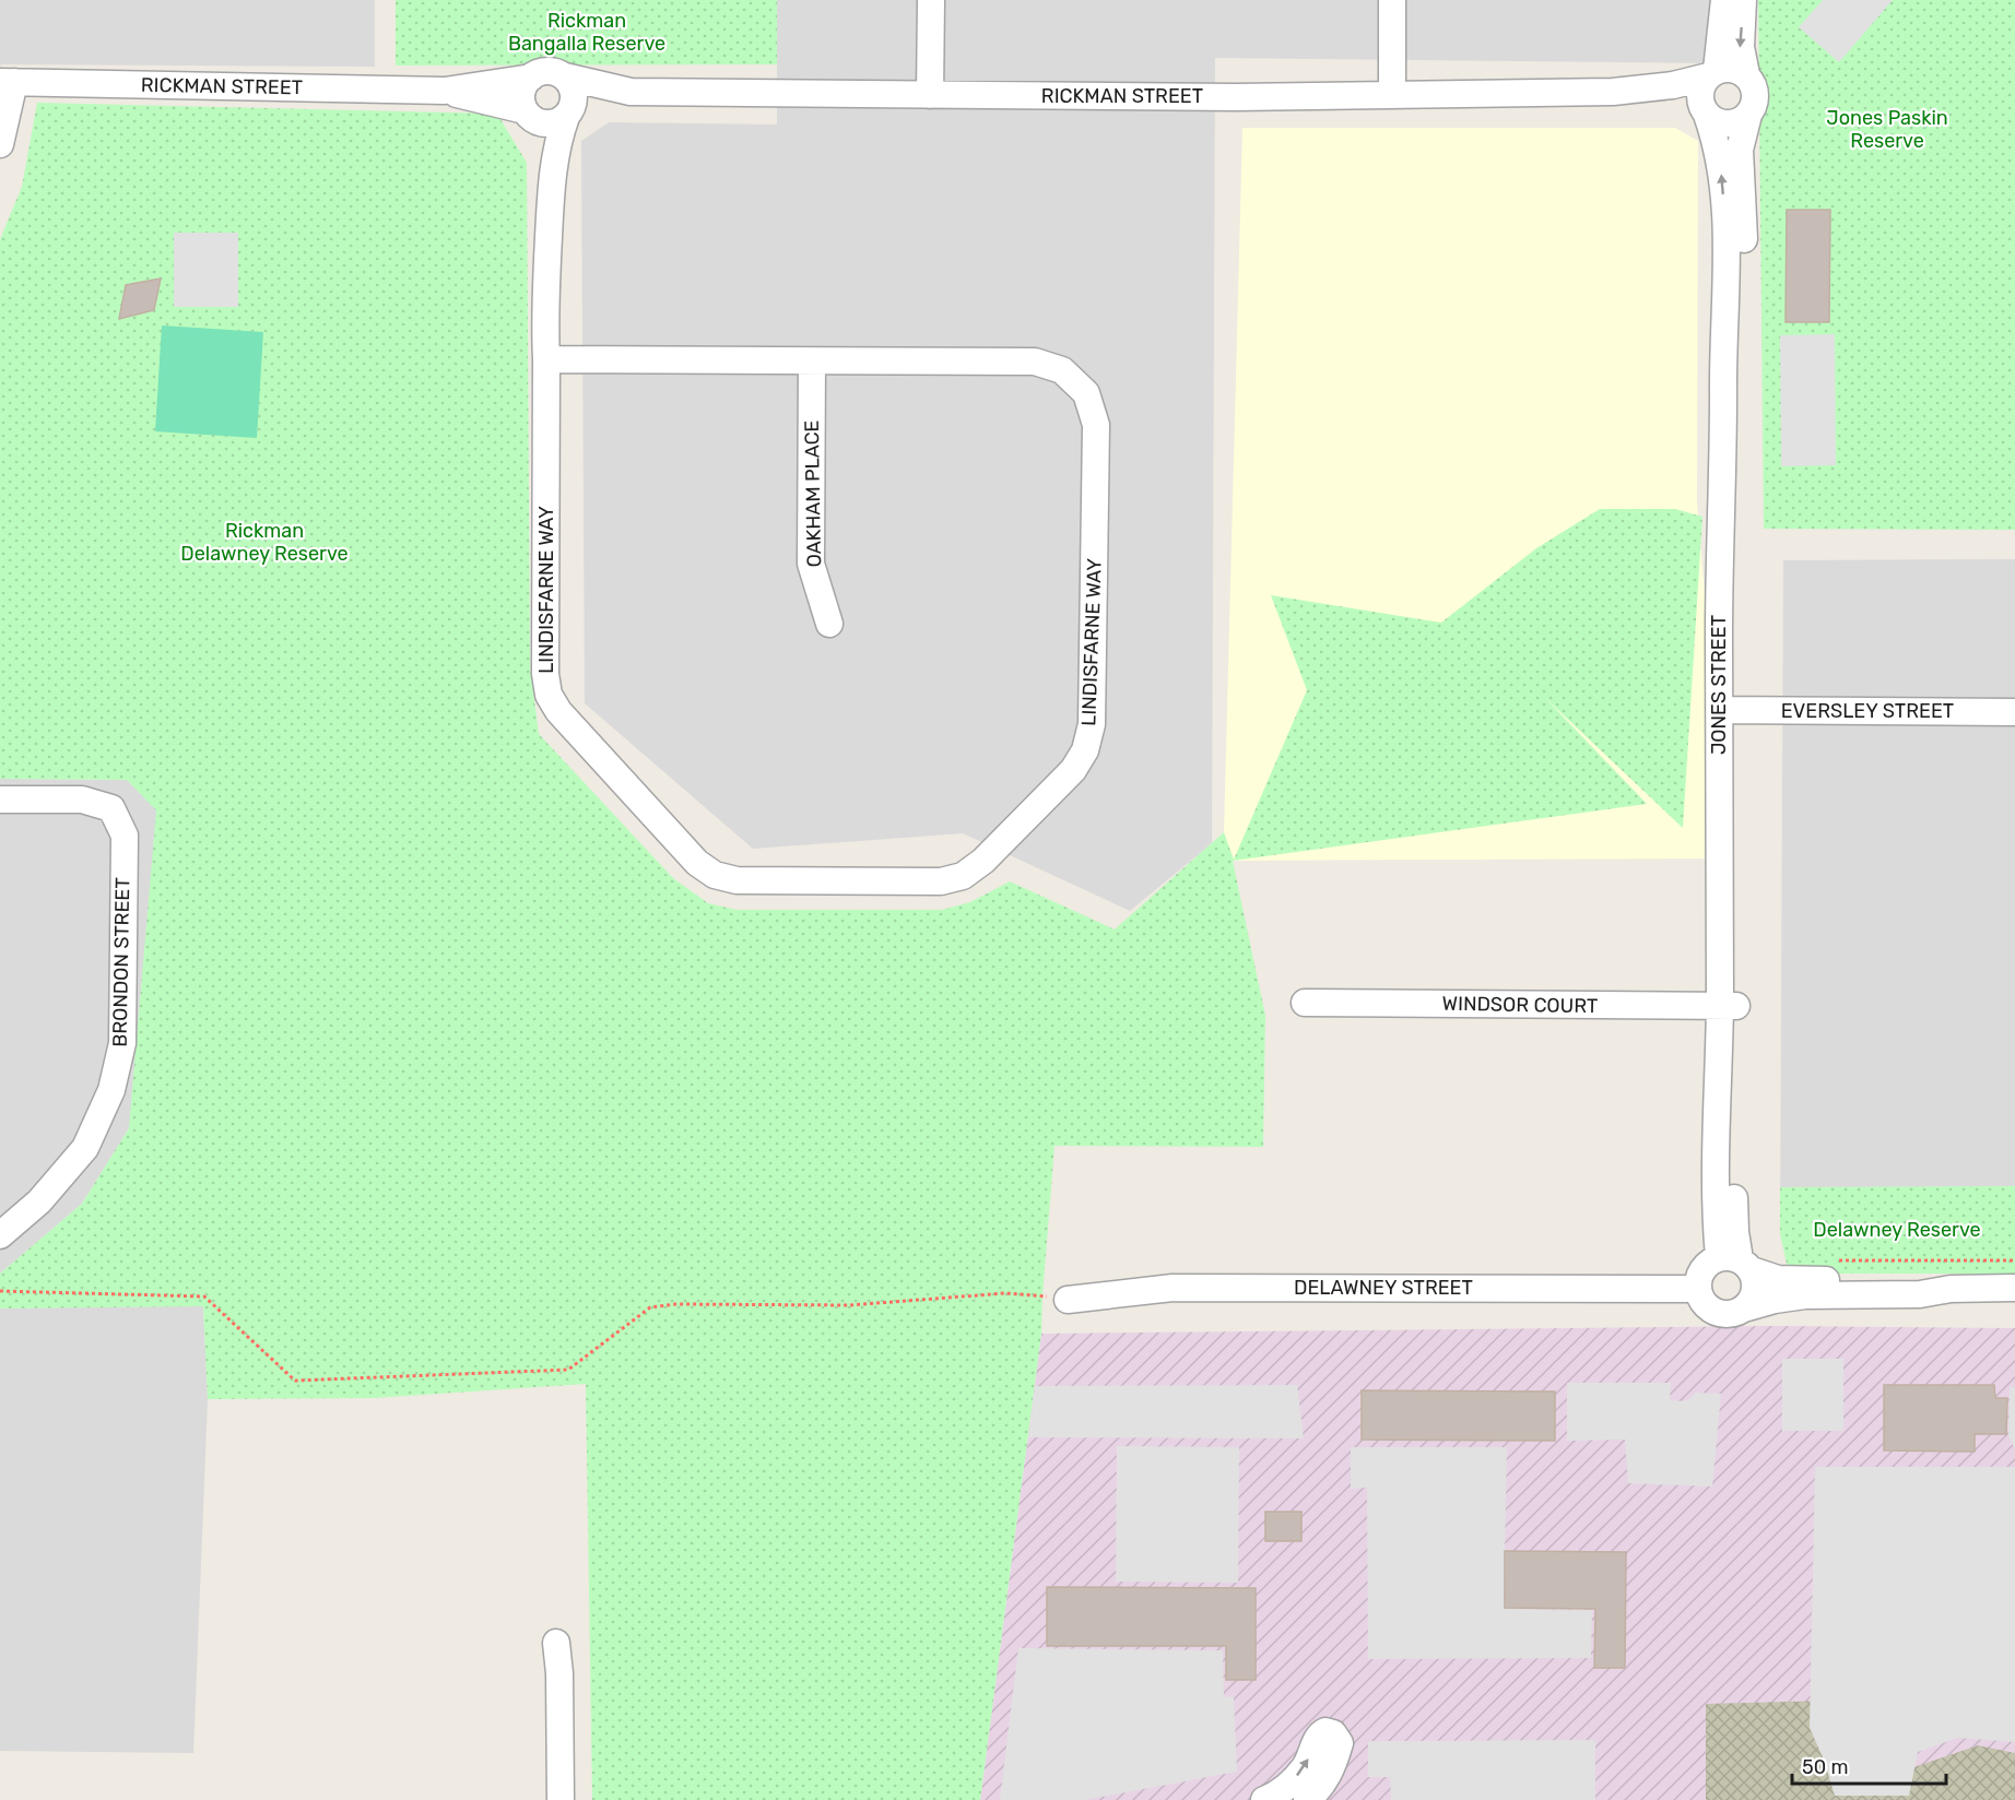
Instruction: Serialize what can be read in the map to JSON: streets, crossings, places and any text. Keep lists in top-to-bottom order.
{
  "streets": {
    "street": [
      "RICKMAN STREET",
      "OAKHAM PLACE",
      "LINDISFARNE WAY",
      "JONES STREET",
      "EVERSLEY STREET",
      "BRONDON STREET",
      "WINDSOR COURT",
      "DELAWNEY STREET"
    ]
  },
  "crossings": [
    ["RICKMAN STREET", "LINDISFARNE WAY"],
    ["RICKMAN STREET", "JONES STREET"],
    ["OAKHAM PLACE", "LINDISFARNE WAY"],
    ["JONES STREET", "EVERSLEY STREET"],
    ["JONES STREET", "WINDSOR COURT"],
    ["JONES STREET", "DELAWNEY STREET"]
  ],
  "parks": [
    "Rickman Bangalla Reserve",
    "Jones Paskin Reserve",
    "Rickman Delawney Reserve",
    "Delawney Reserve"
  ],
  "scale_bar": "50 m"
}
